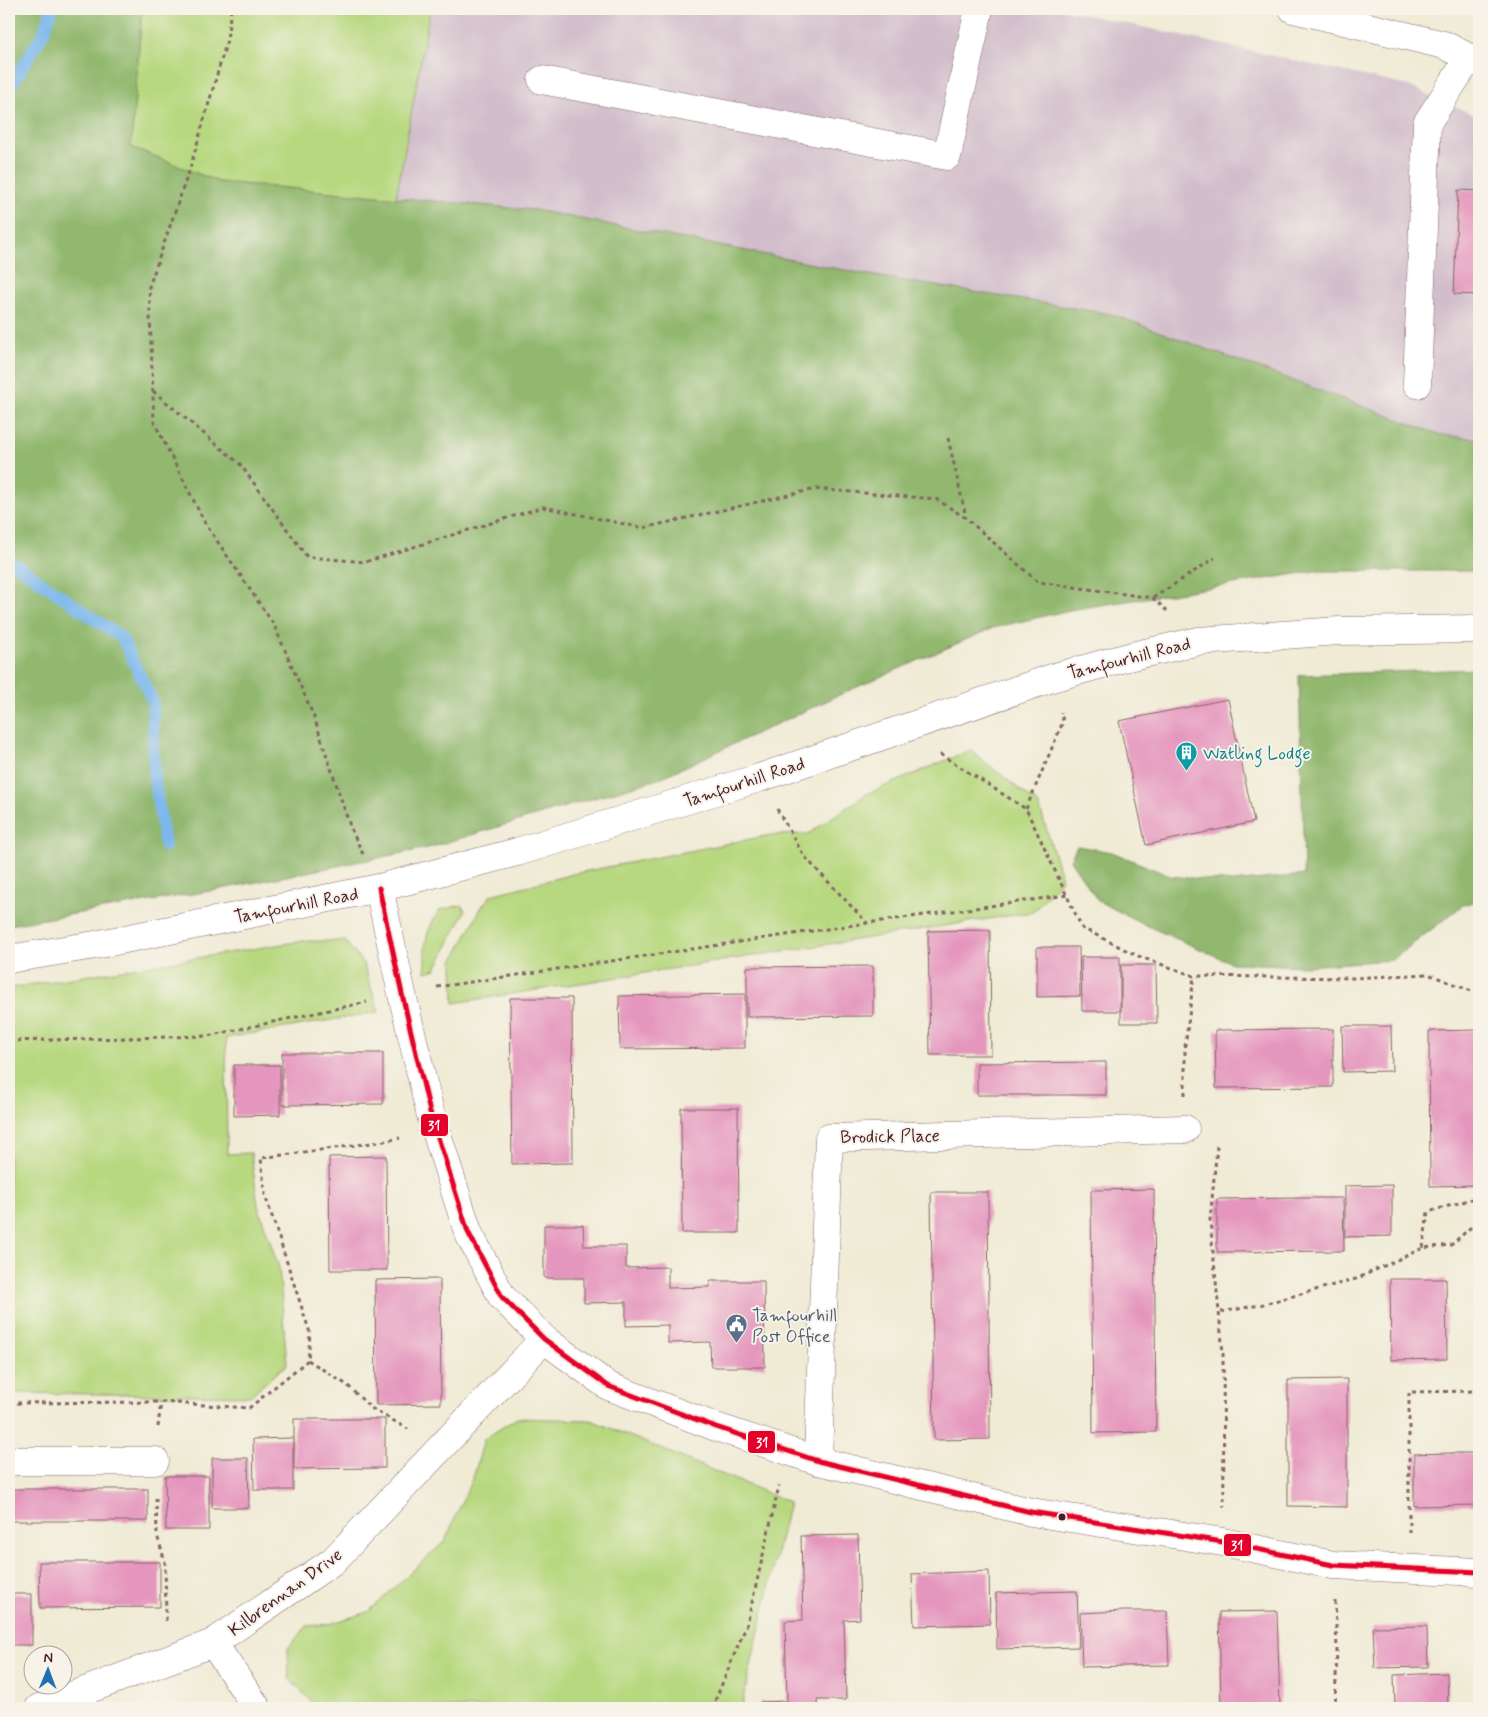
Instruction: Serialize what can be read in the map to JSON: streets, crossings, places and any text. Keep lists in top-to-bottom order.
{
  "streets": {
    "street": ["Tamfourhill Road", "Brodick Place", "Kilbrennan Drive"]
  },
  "places": {
    "building": ["Watling Lodge"],
    "public building": ["Tamfourhill Post Office"]
  },
  "lines": ["transit line 31"],
  "north": "top"
}
